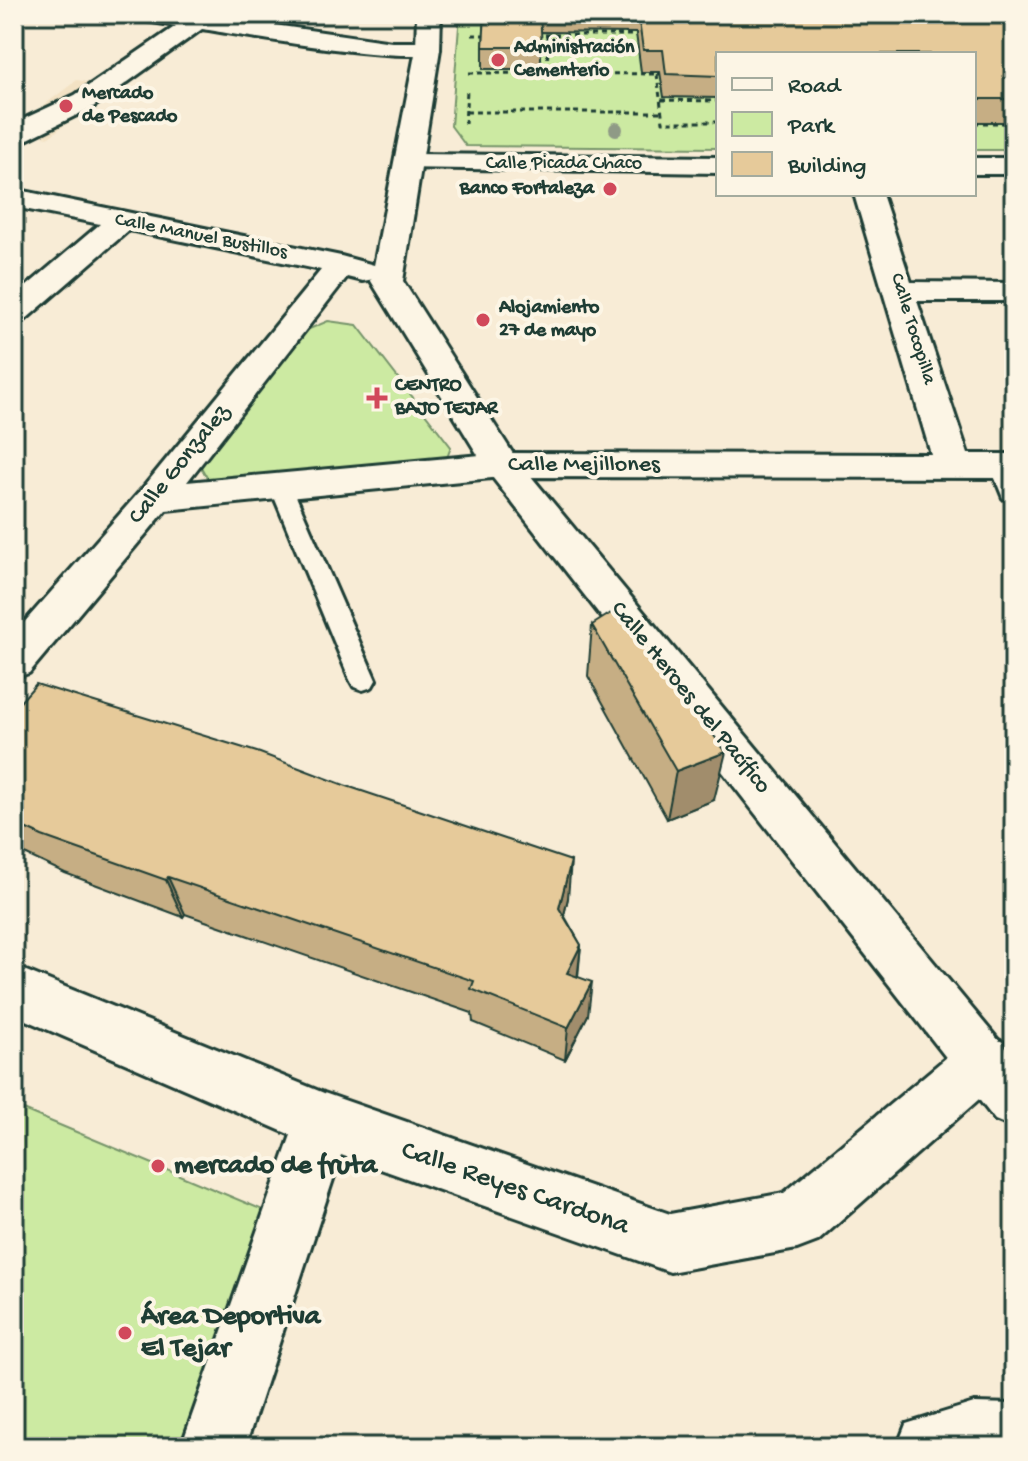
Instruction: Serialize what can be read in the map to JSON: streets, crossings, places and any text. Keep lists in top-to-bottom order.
{
  "streets": {
    "street": [
      "Calle Picada Chaco",
      "Calle Manuel Bustillos",
      "Calle Tocopilla",
      "Calle Gonzalez",
      "Calle Mejillones",
      "Calle Heroes del Pacífico",
      "Calle Reyes Cardona"
    ]
  },
  "crossings": [
    ["Calle Manuel Bustillos", "Calle Gonzalez"],
    ["Calle Manuel Bustillos", "Calle Heroes del Pacífico"],
    ["Calle Tocopilla", "Calle Mejillones"],
    ["Calle Gonzalez", "Calle Mejillones"],
    ["Calle Mejillones", "Calle Heroes del Pacífico"],
    ["Calle Heroes del Pacífico", "Calle Reyes Cardona"]
  ],
  "places": {
    "other": [
      "Administración Cementerio",
      "Mercado de Pescado",
      "Banco Fortaleza",
      "Alojamiento 27 de mayo",
      "mercado de fruta",
      "Área Deportiva El Tejar"
    ],
    "health": ["CENTRO BAJO TEJAR"]
  },
  "legend": ["Road", "Park", "Building"]
}
